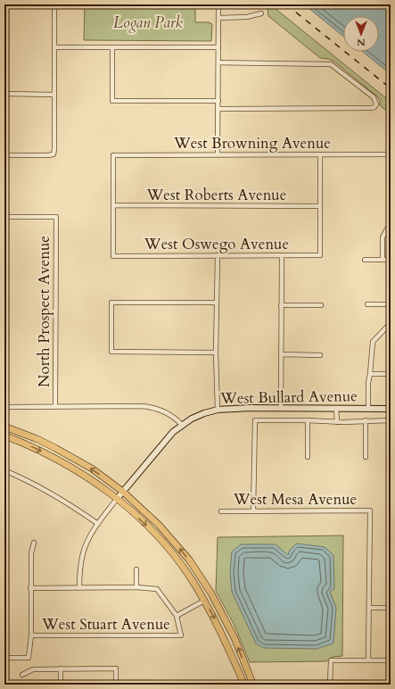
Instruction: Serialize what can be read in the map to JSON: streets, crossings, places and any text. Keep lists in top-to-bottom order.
{
  "streets": {
    "street": [
      "West Browning Avenue",
      "West Roberts Avenue",
      "West Oswego Avenue",
      "North Prospect Avenue",
      "West Bullard Avenue",
      "West Mesa Avenue",
      "West Stuart Avenue"
    ]
  },
  "crossings": [
    ["West Browning Avenue", "West Roberts Avenue"],
    ["West Browning Avenue", "West Oswego Avenue"],
    ["West Roberts Avenue", "West Oswego Avenue"],
    ["West Bullard Avenue", "West Mesa Avenue"]
  ],
  "parks": ["Logan Park"],
  "north": "bottom"
}
